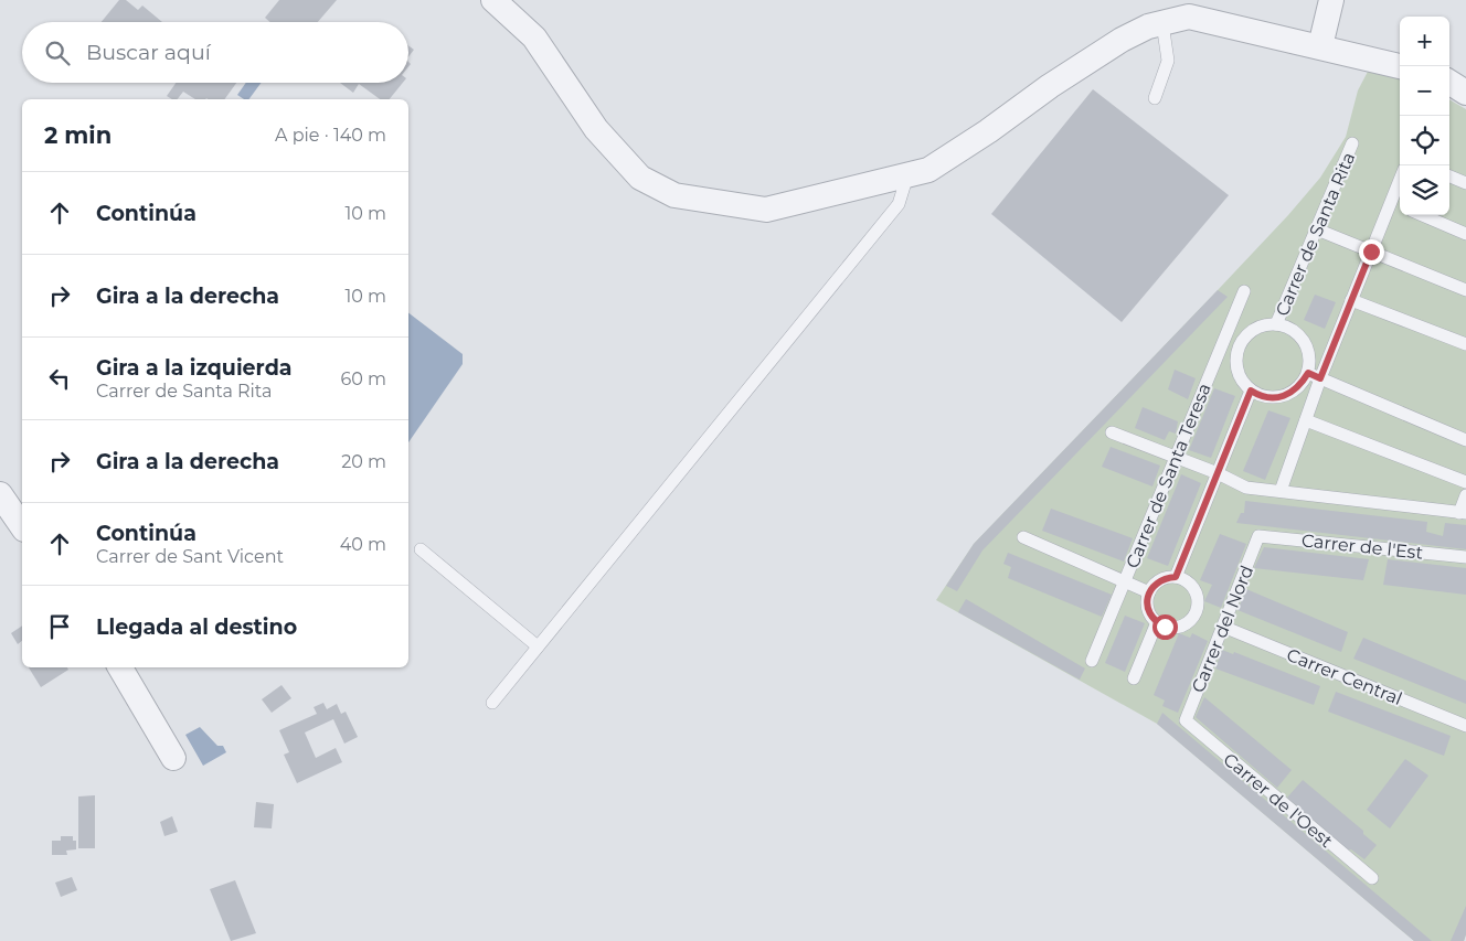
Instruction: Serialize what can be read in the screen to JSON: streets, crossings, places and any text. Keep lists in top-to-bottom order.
{
  "streets": {
    "lane": [
      "Carrer de Santa Rita",
      "Carrer de Santa Teresa",
      "Carrer de l'Est",
      "Carrer del Nord",
      "Carrer Central",
      "Carrer de l'Oest"
    ]
  },
  "crossings": [
    ["Carrer de l'Est", "Carrer del Nord"],
    ["Carrer del Nord", "Carrer Central"],
    ["Carrer del Nord", "Carrer de l'Oest"]
  ],
  "page": {
    "map_buttons": ["+", "−"],
    "search": "Buscar aquí",
    "heading": ["2 min", "A pie · 140 m"],
    "list": [
      ["Continúa", "10 m"],
      ["Gira a la derecha", "10 m"],
      ["Gira a la izquierda", "Carrer de Santa Rita", "60 m"],
      ["Gira a la derecha", "20 m"],
      ["Continúa", "Carrer de Sant Vicent", "40 m"],
      "Llegada al destino"
    ]
  }
}
